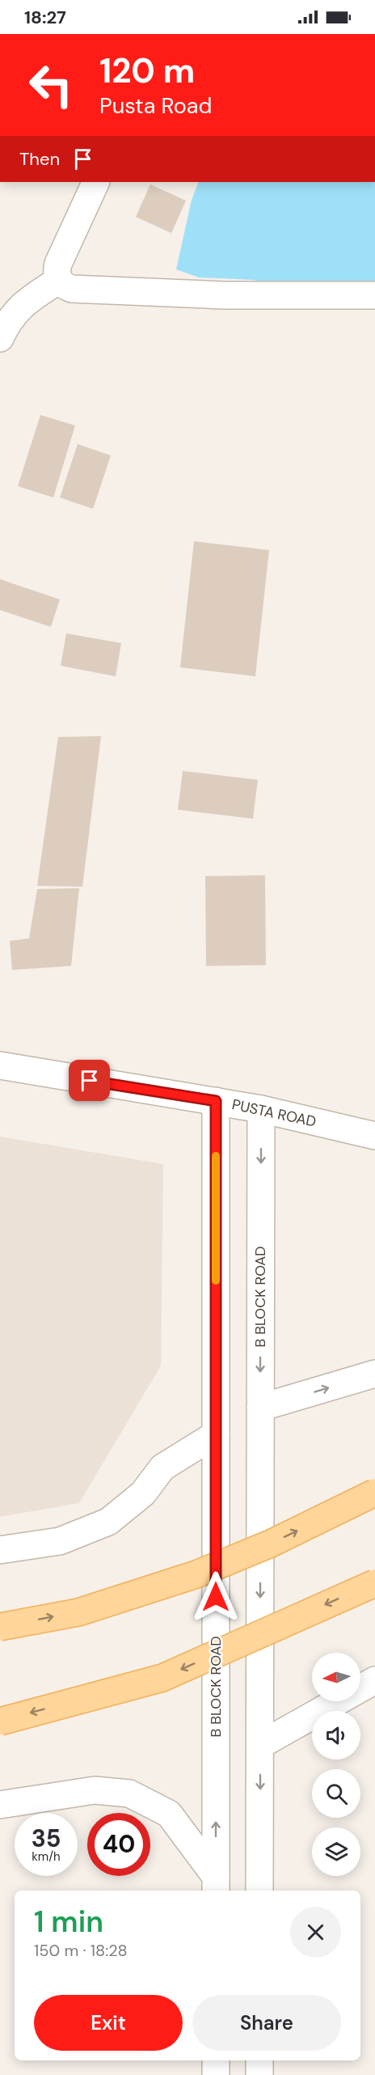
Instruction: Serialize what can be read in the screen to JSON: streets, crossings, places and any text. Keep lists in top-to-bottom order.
{
  "streets": {
    "street": ["PUSTA ROAD", "B BLOCK ROAD"]
  },
  "crossings": [
    ["PUSTA ROAD", "B BLOCK ROAD"]
  ],
  "north": "left",
  "page": {
    "status": "18:27",
    "turn": ["120 m", "Pusta Road"],
    "then": "Then",
    "speed": "35 km/h",
    "limit": "40",
    "heading": ["1 min", "150 m · 18:28"],
    "buttons": ["Exit", "Share"]
  }
}
